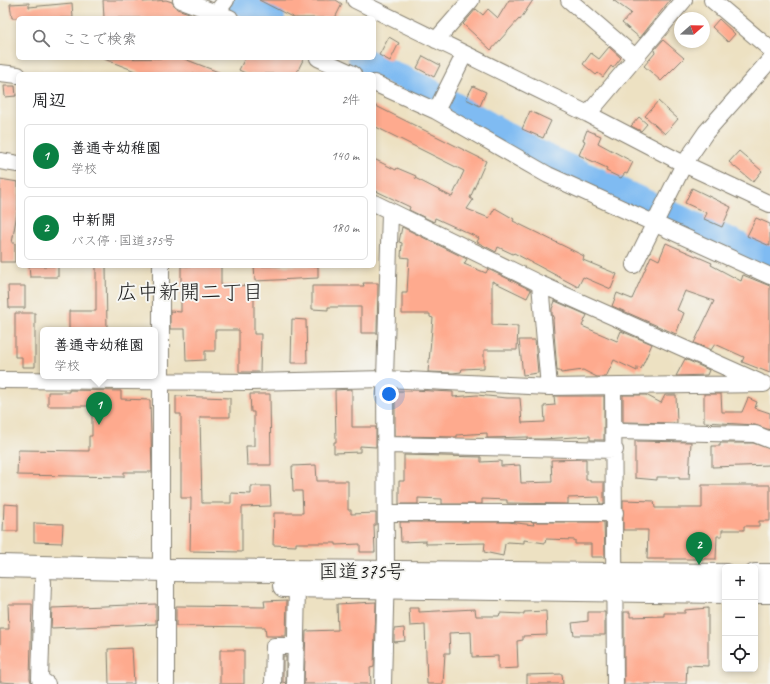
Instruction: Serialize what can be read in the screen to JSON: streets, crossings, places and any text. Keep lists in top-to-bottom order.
{
  "streets": {
    "highway": ["国道375号"]
  },
  "districts": ["広中新開二丁目"],
  "north": "right",
  "page": {
    "search": "ここで検索",
    "heading": ["周辺", "2件"],
    "list": [
      {
        "mark": "1",
        "name": "善通寺幼稚園",
        "note": "学校",
        "value": "140 m"
      },
      {
        "mark": "2",
        "name": "中新開",
        "note": "バス停 · 国道375号",
        "value": "180 m"
      }
    ],
    "popup": ["善通寺幼稚園", "学校"],
    "pins": ["1", "2"],
    "map_buttons": ["+", "−"]
  }
}
